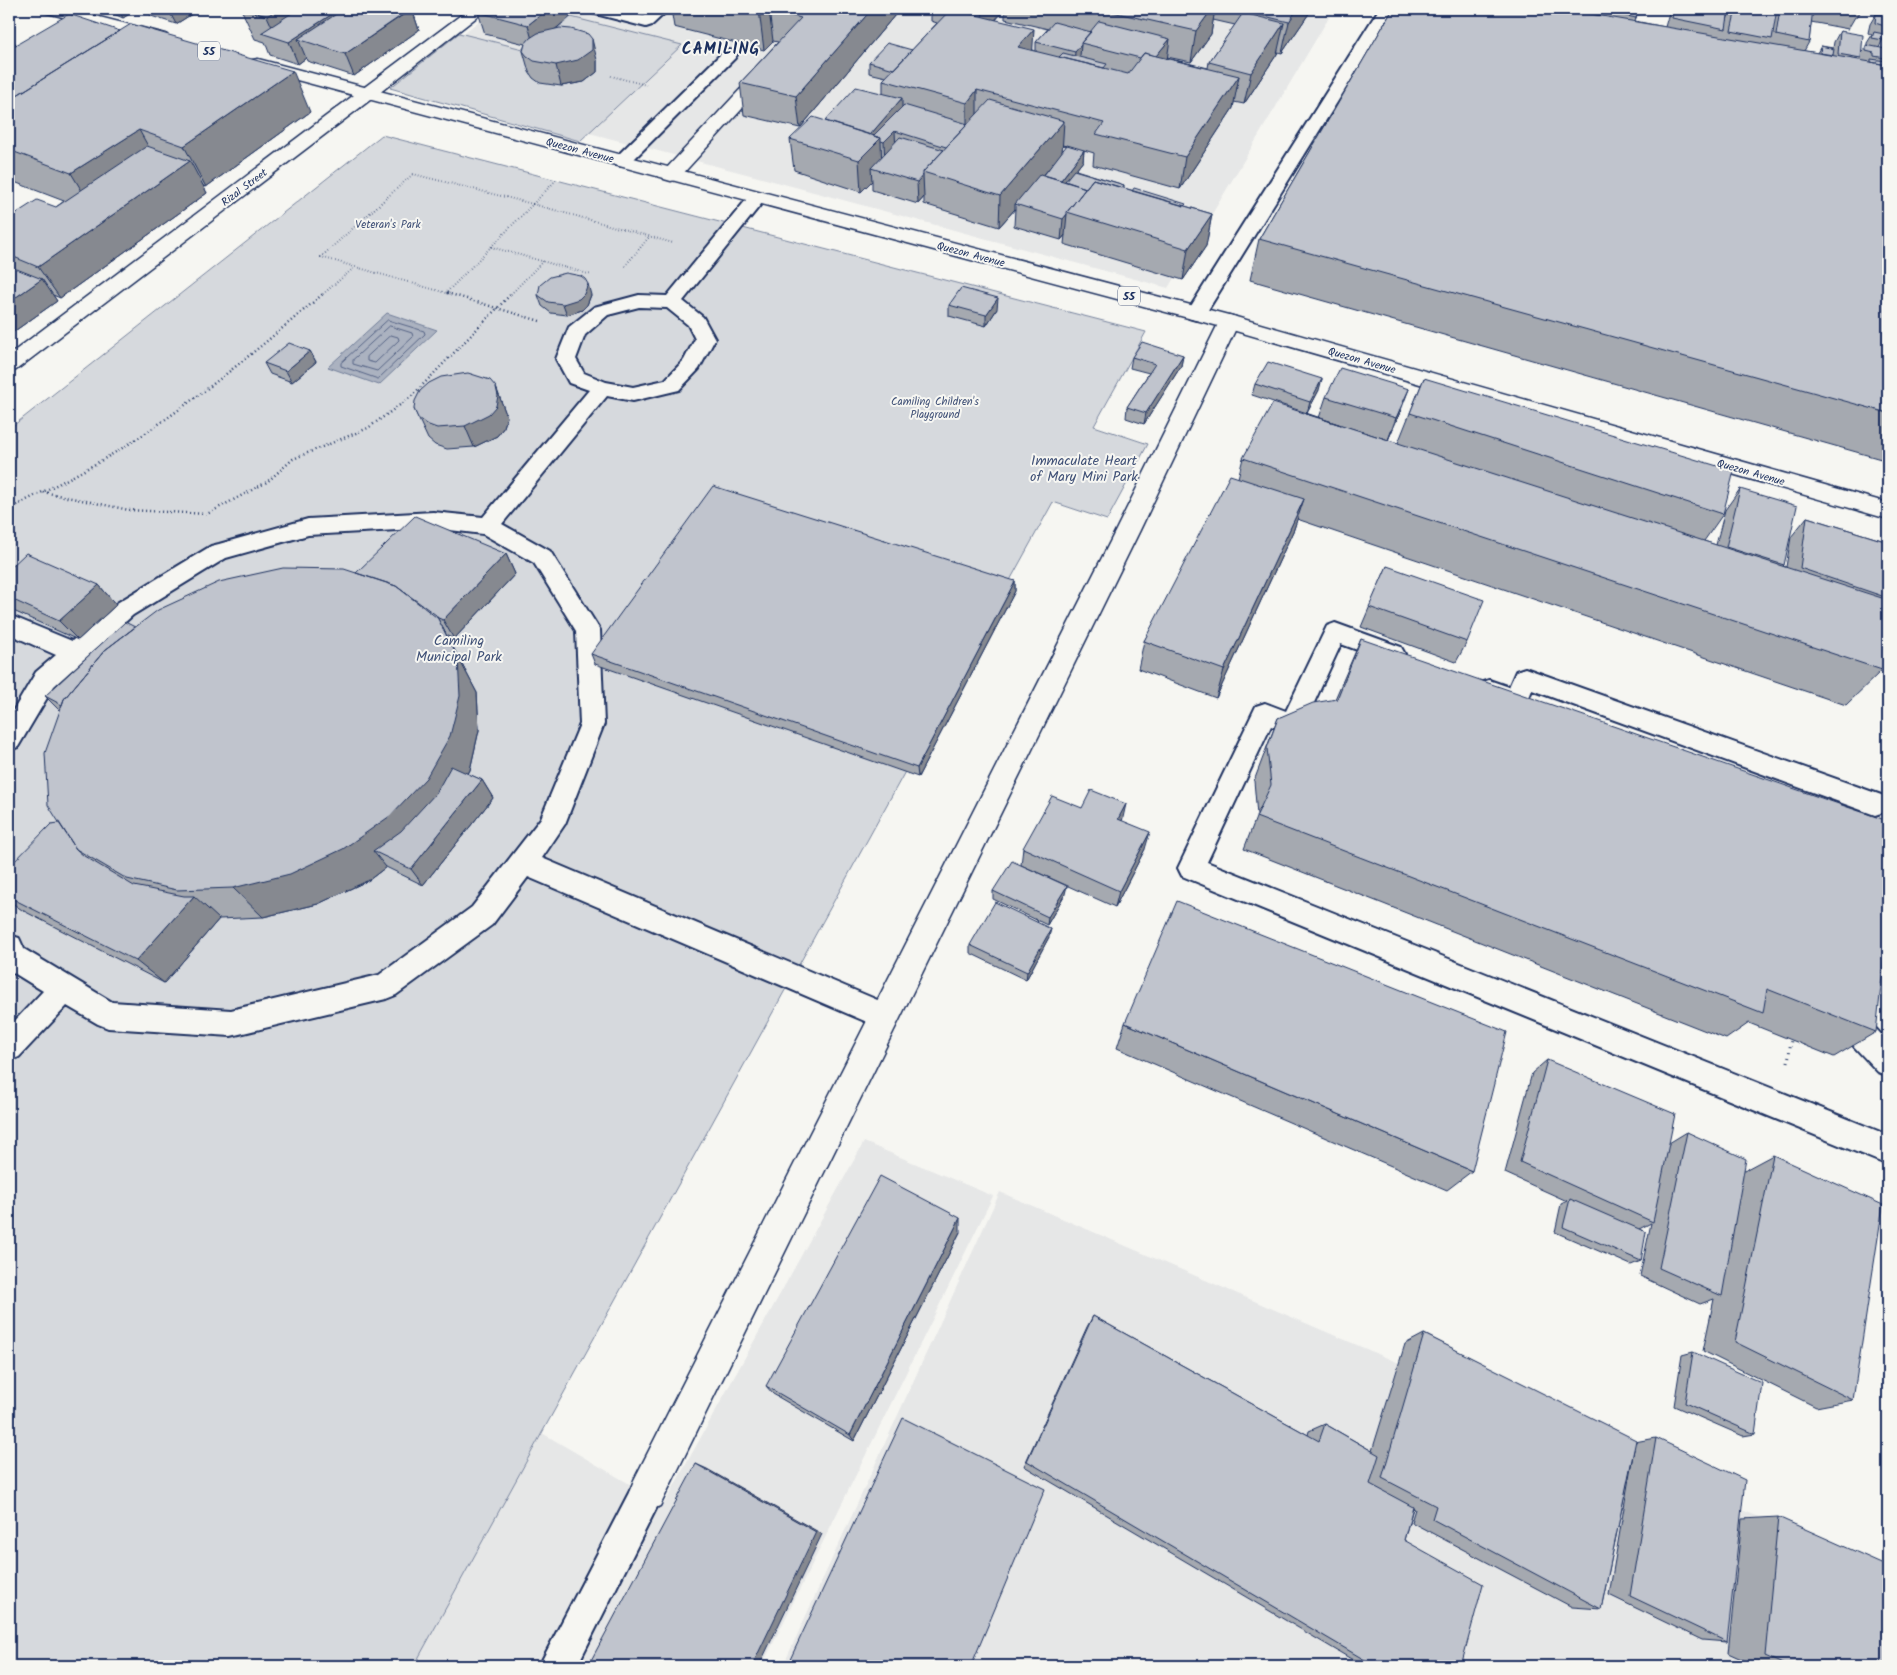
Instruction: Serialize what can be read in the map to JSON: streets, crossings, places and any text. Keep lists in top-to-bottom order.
{
  "streets": {
    "main road": ["55", "Quezon Avenue", "Rizal Street"]
  },
  "crossings": [
    ["Quezon Avenue", "Rizal Street"]
  ],
  "districts": ["CAMILING"],
  "parks": [
    "Veteran's Park",
    "Camiling Children's Playground",
    "Immaculate Heart of Mary Mini Park",
    "Camiling Municipal Park"
  ]
}
